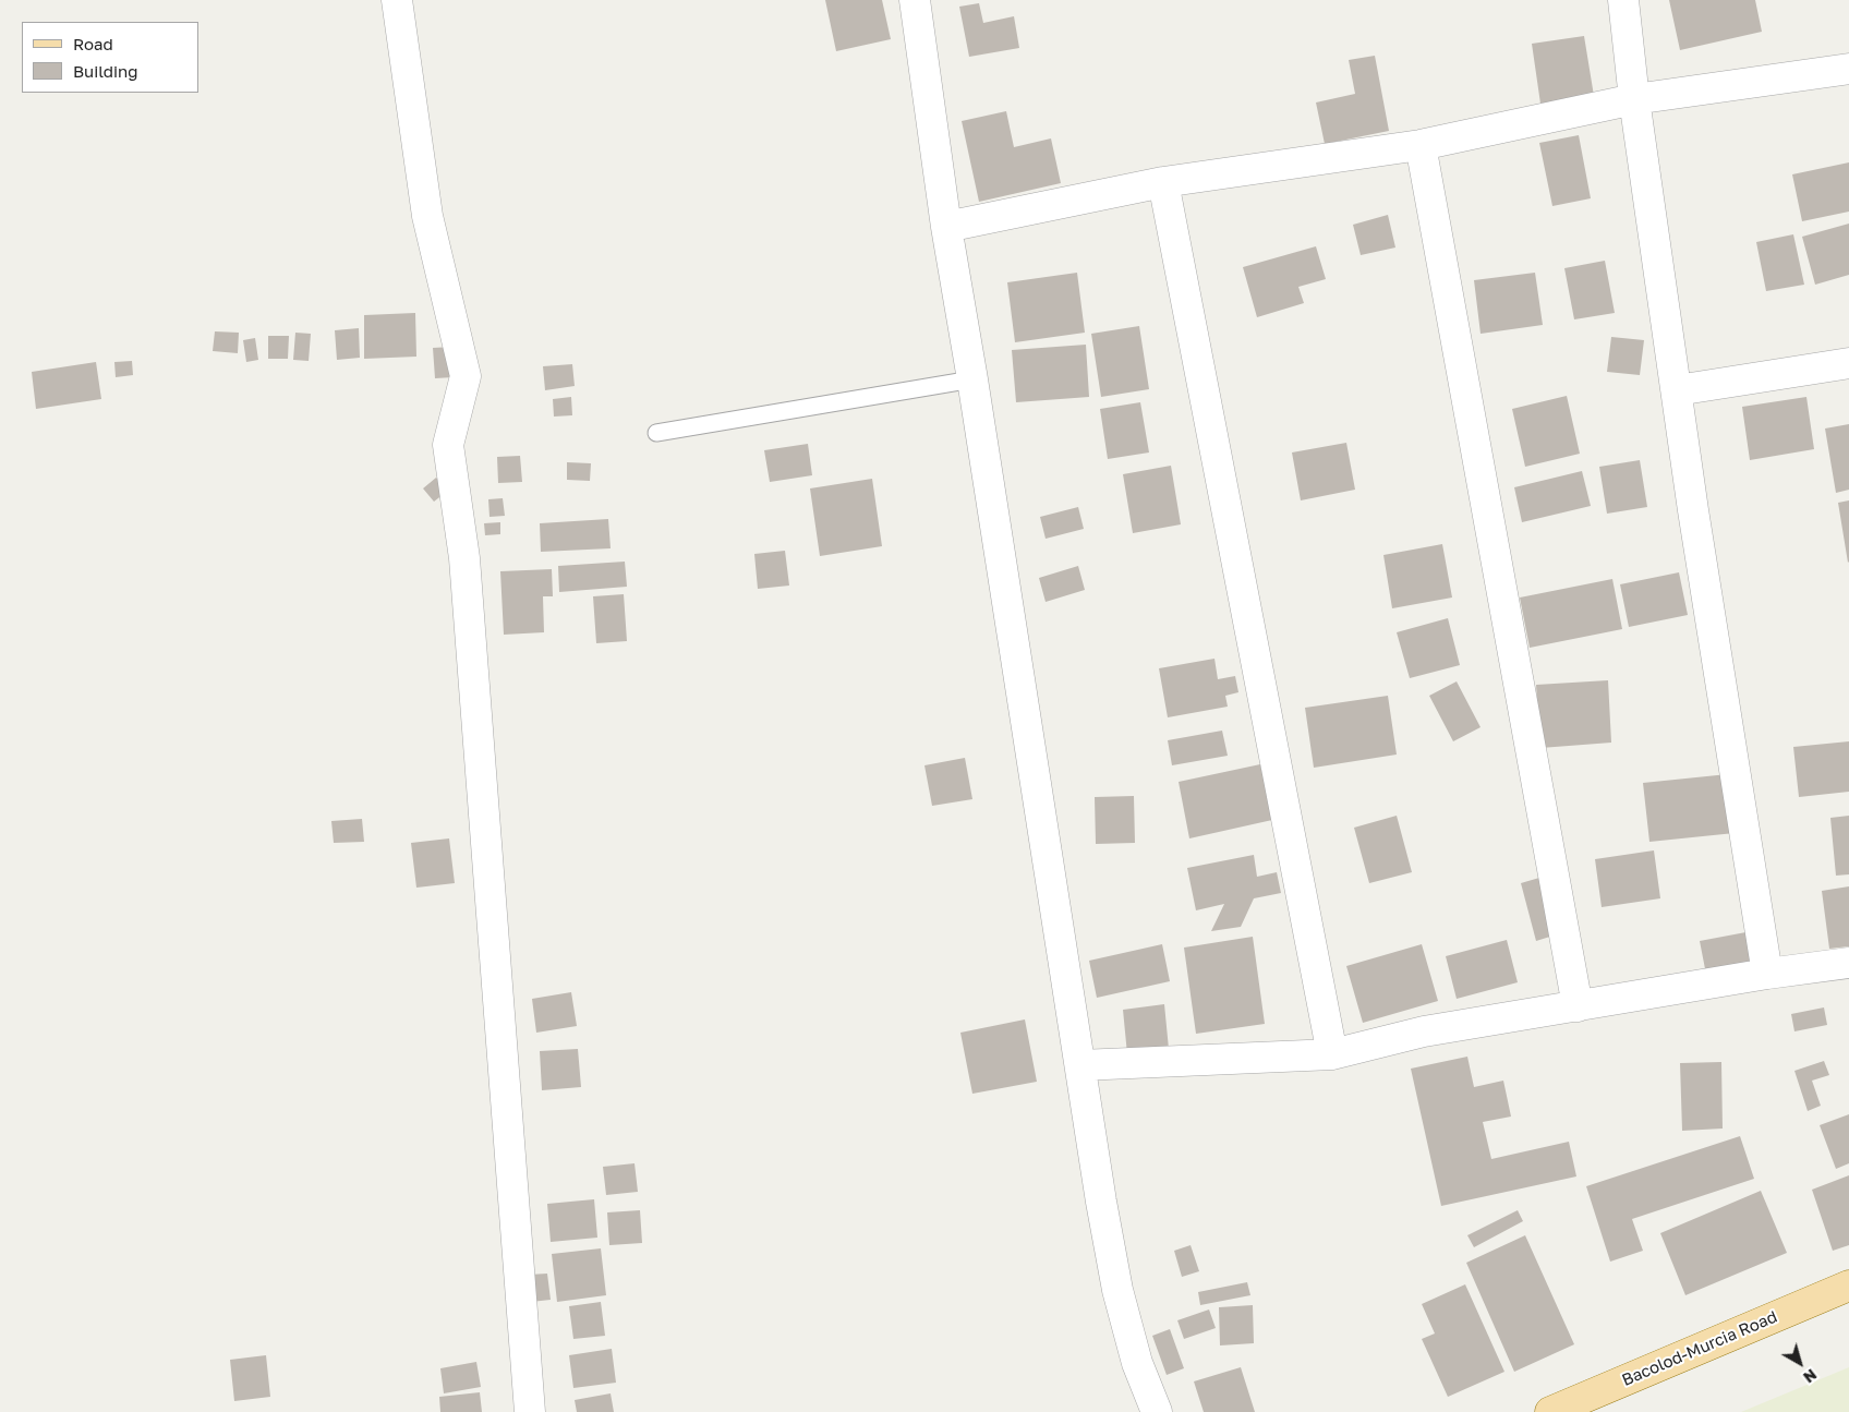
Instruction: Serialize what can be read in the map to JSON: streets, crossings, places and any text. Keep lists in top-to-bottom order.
{
  "streets": {
    "main road": ["Bacolod-Murcia Road"]
  },
  "legend": ["Road", "Building"],
  "north": "bottom right"
}
